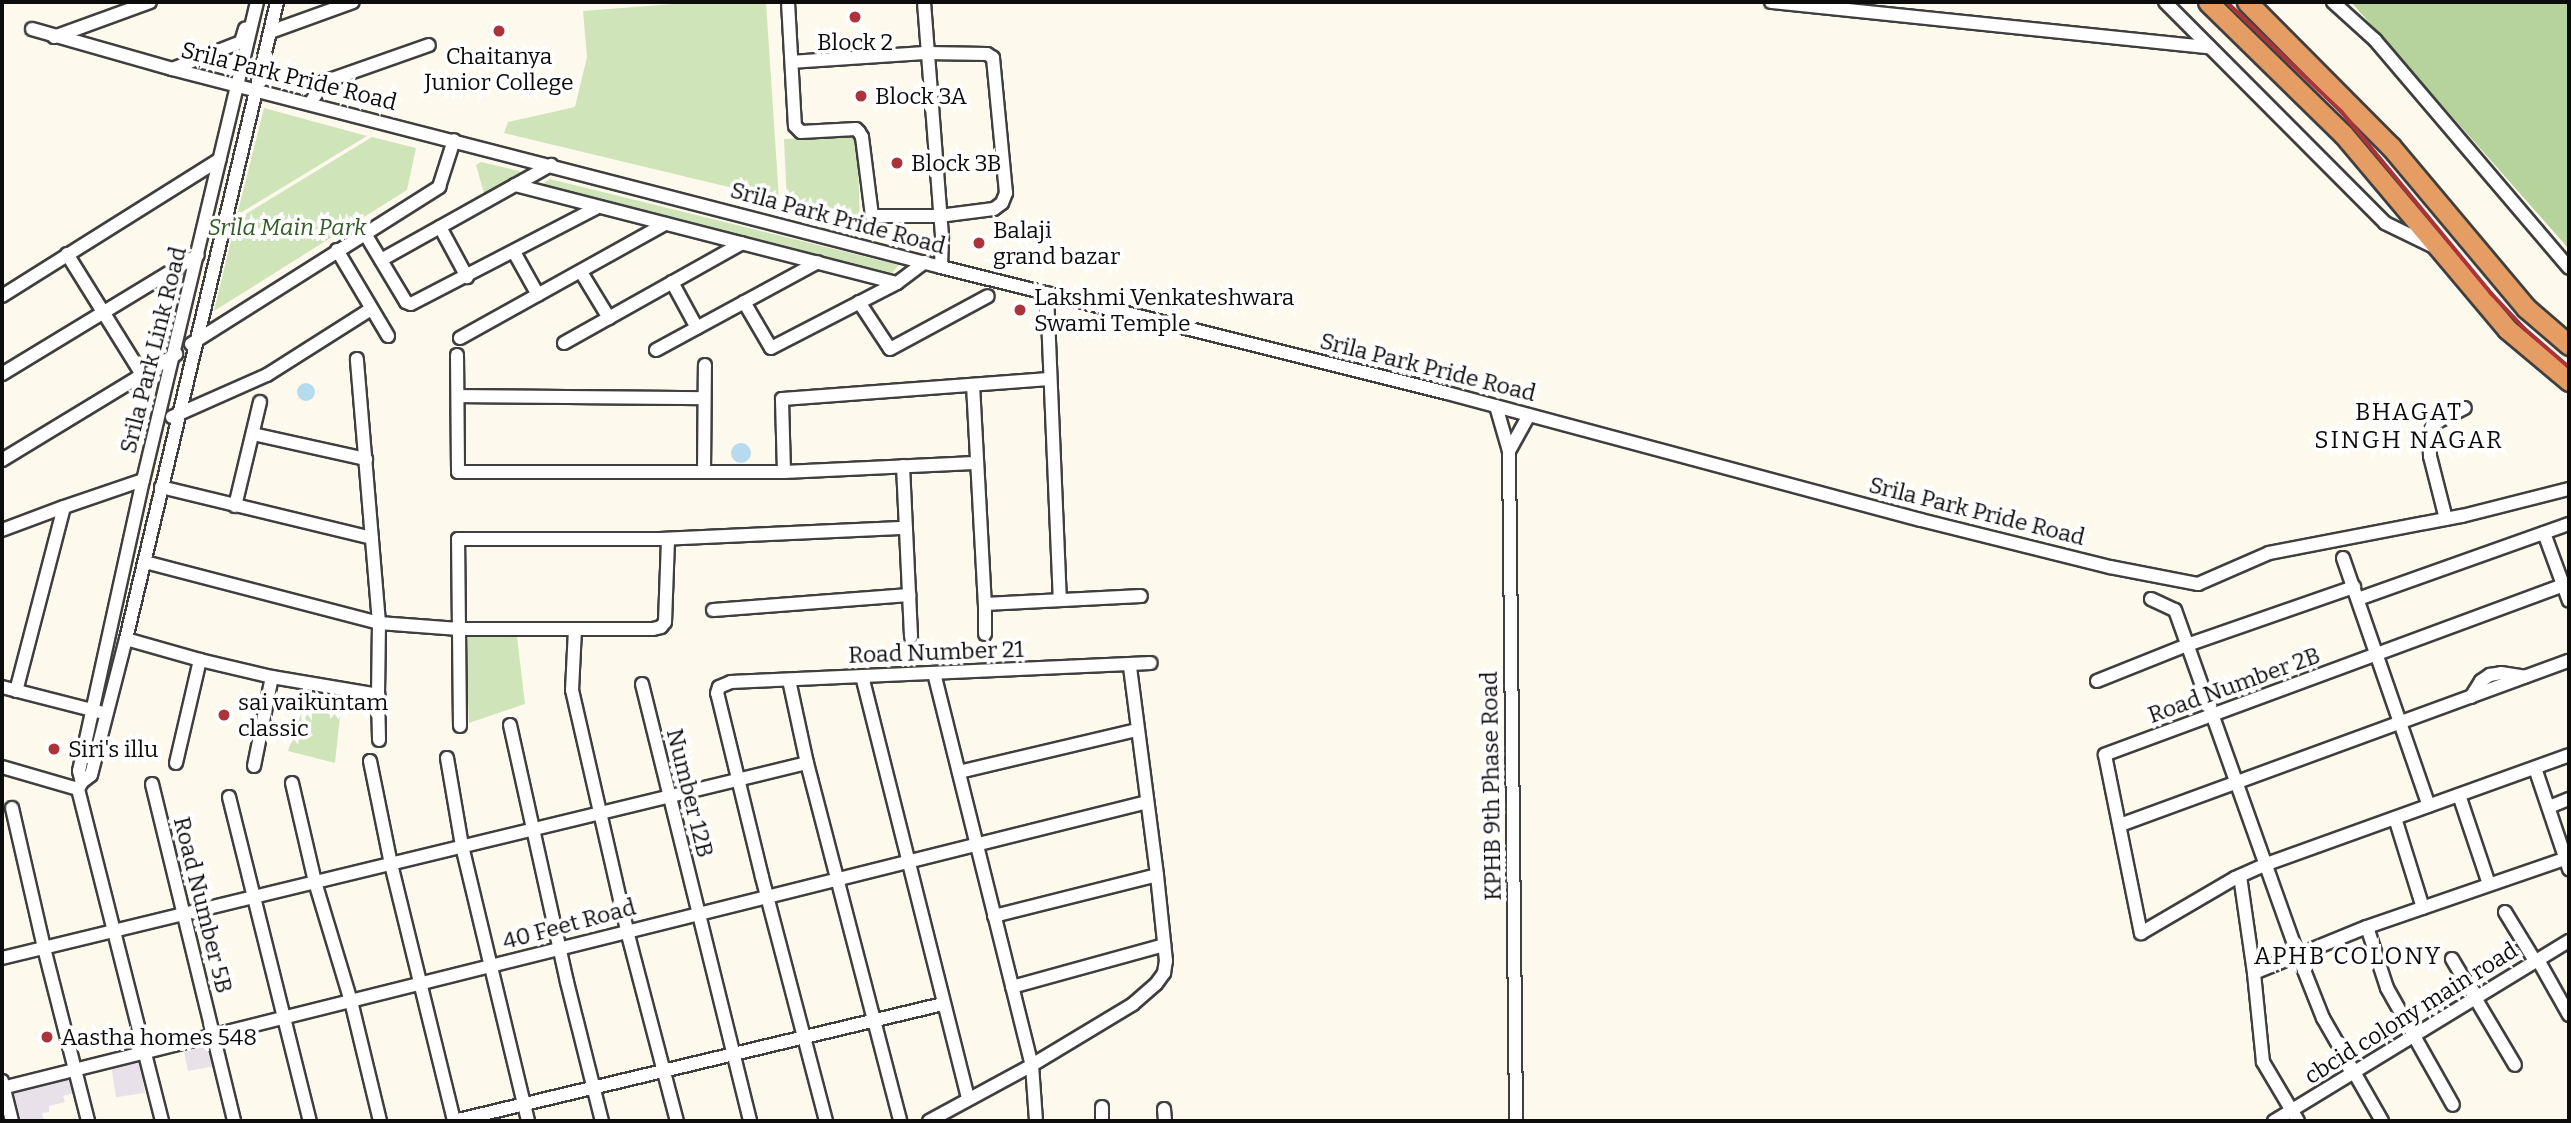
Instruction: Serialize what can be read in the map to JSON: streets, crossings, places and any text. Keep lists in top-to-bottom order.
{
  "streets": {
    "street": [
      "Srila Park Pride Road",
      "Srila Park Link Road",
      "Road Number 21",
      "Road Number 2B",
      "KPHB 9th Phase Road",
      "Number 12B",
      "Road Number 5B",
      "40 Feet Road",
      "cbcid colony main road"
    ]
  },
  "crossings": [
    ["Srila Park Pride Road", "Srila Park Link Road"],
    ["Srila Park Pride Road", "KPHB 9th Phase Road"],
    ["Number 12B", "40 Feet Road"],
    ["Road Number 5B", "40 Feet Road"]
  ],
  "districts": ["BHAGAT SINGH NAGAR", "APHB COLONY"],
  "parks": ["Srila Main Park"],
  "places": [
    "Block 2",
    "Chaitanya Junior College",
    "Block 3A",
    "Block 3B",
    "Balaji grand bazar",
    "Lakshmi Venkateshwara Swami Temple",
    "sai vaikuntam classic",
    "Siri's illu",
    "Aastha homes 548"
  ]
}
